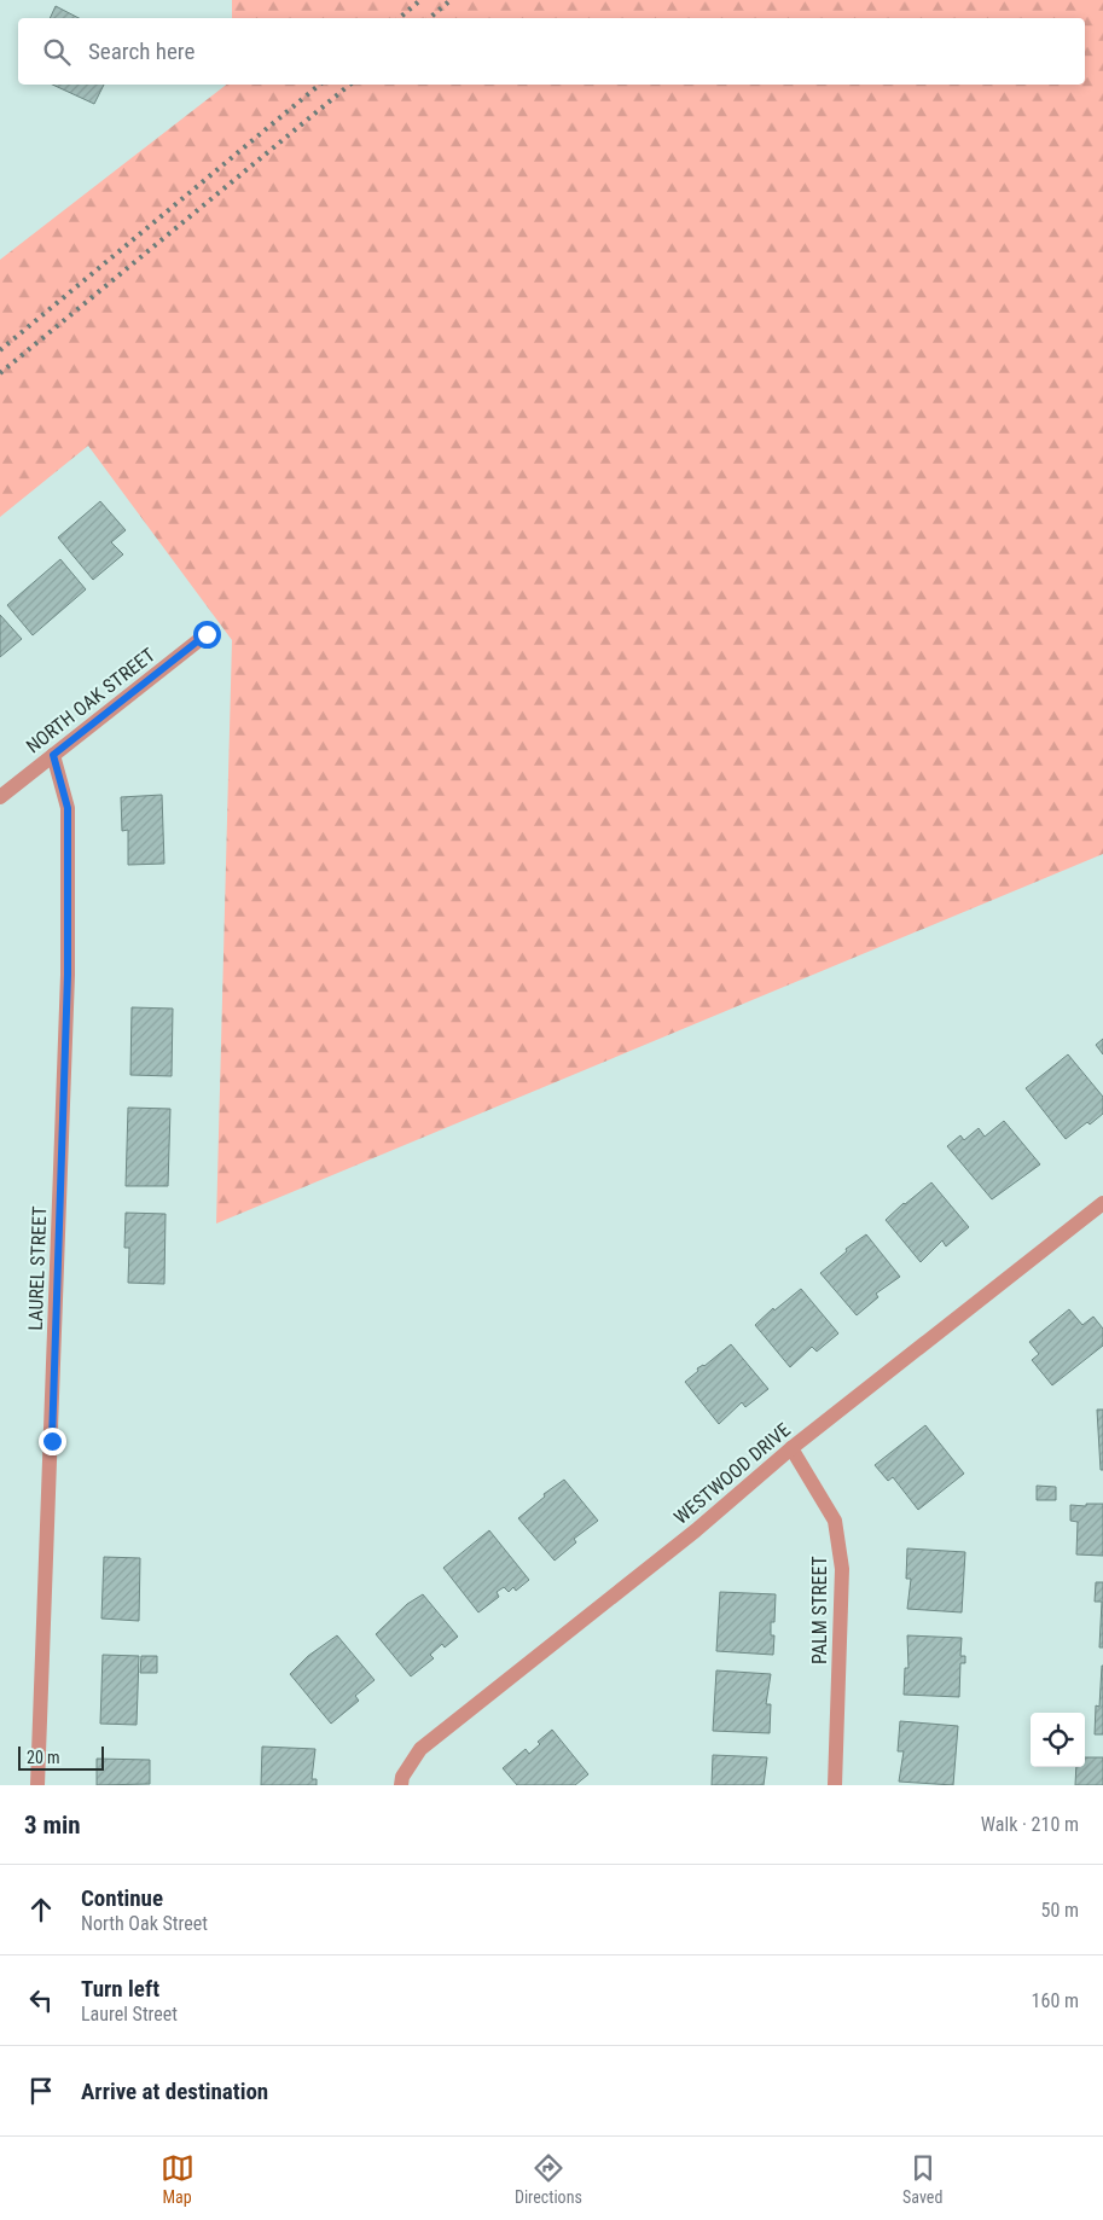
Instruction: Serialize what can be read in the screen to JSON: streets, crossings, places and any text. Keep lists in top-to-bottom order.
{
  "streets": {
    "street": [
      "NORTH OAK STREET",
      "LAUREL STREET",
      "WESTWOOD DRIVE",
      "PALM STREET"
    ]
  },
  "crossings": [
    ["NORTH OAK STREET", "LAUREL STREET"],
    ["WESTWOOD DRIVE", "PALM STREET"]
  ],
  "scale_bar": "20 m",
  "page": {
    "search": "Search here",
    "scale": "20 m",
    "heading": ["3 min", "Walk · 210 m"],
    "list": [
      ["Continue", "North Oak Street", "50 m"],
      ["Turn left", "Laurel Street", "160 m"],
      "Arrive at destination"
    ],
    "nav": ["Map", "Directions", "Saved"]
  }
}
